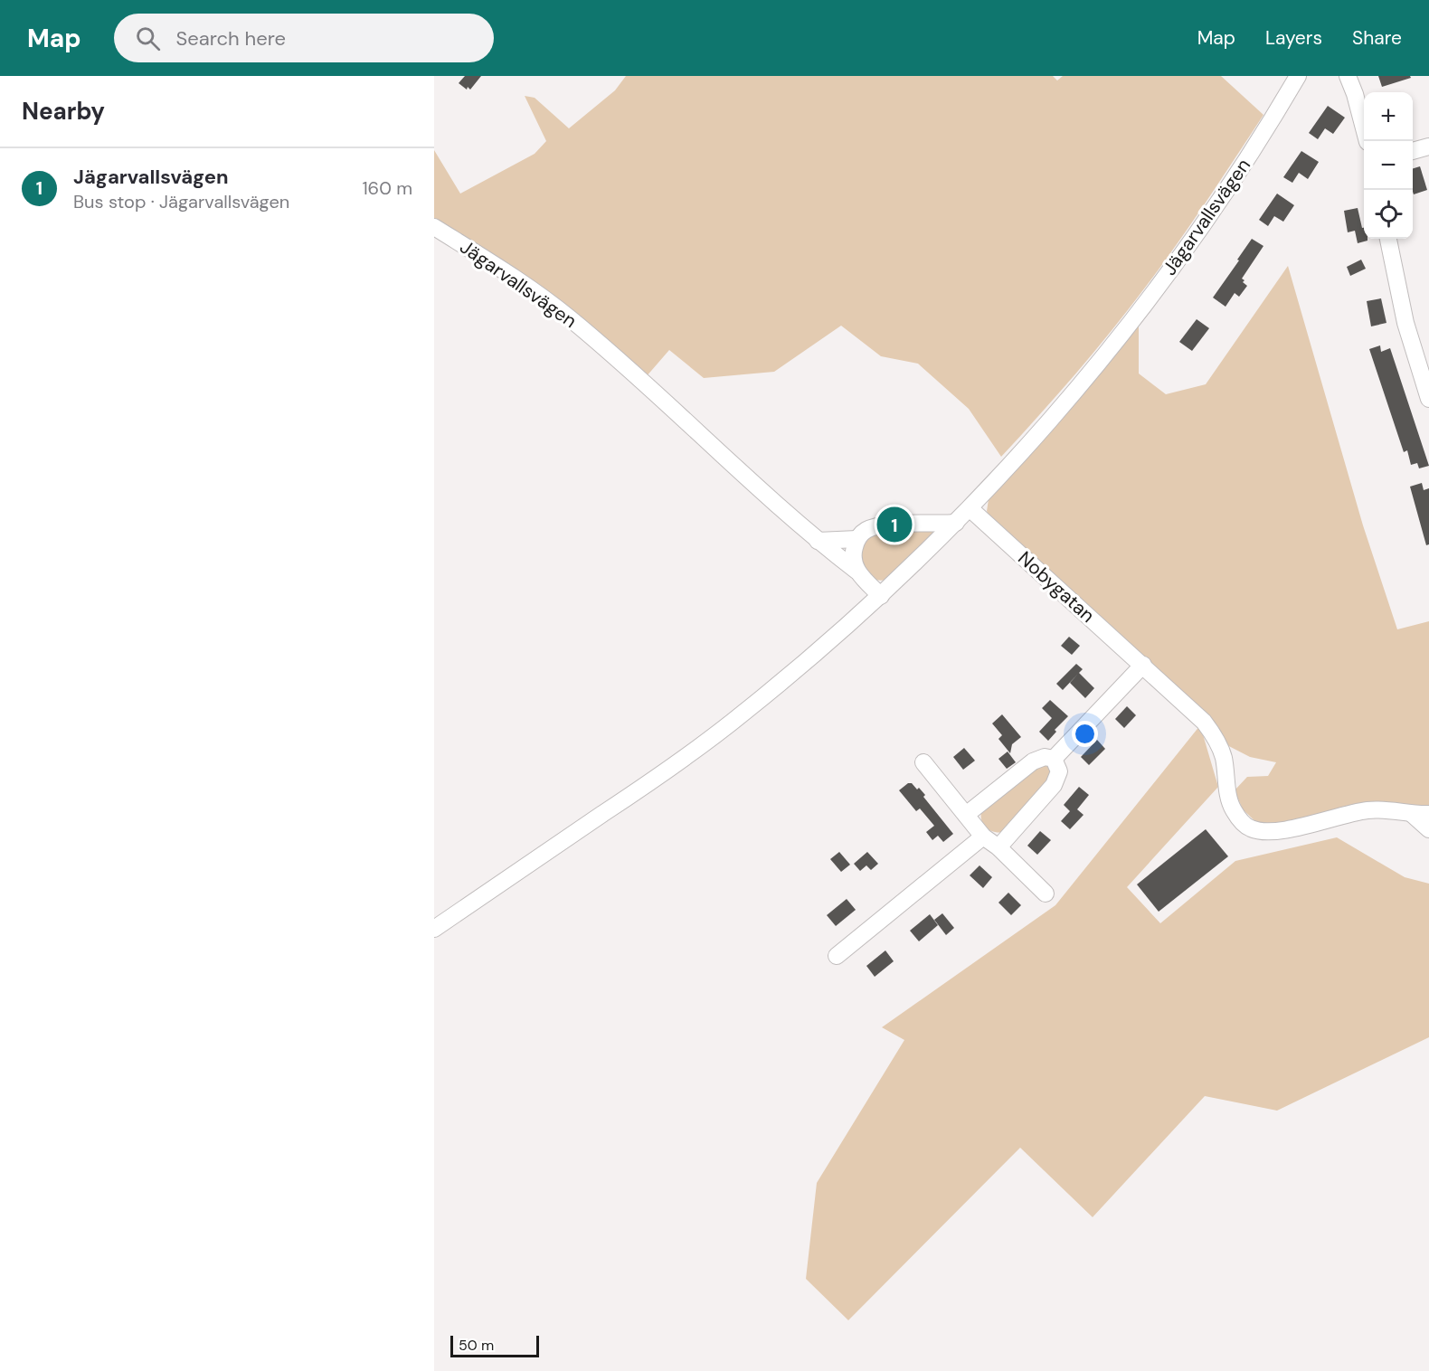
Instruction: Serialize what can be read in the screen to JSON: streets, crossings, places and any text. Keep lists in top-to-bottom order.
{
  "streets": {
    "street": ["Jägarvallsvägen", "Nobygatan"]
  },
  "crossings": [
    ["Jägarvallsvägen", "Nobygatan"]
  ],
  "scale_bar": "50 m",
  "page": {
    "header": "Map",
    "search": "Search here",
    "nav": ["Map", "Layers", "Share"],
    "heading": "Nearby",
    "map_buttons": ["+", "−"],
    "list": [
      {
        "mark": "1",
        "name": "Jägarvallsvägen",
        "note": "Bus stop · Jägarvallsvägen",
        "value": "160 m"
      }
    ],
    "pins": "1",
    "scale": "50 m"
  }
}
